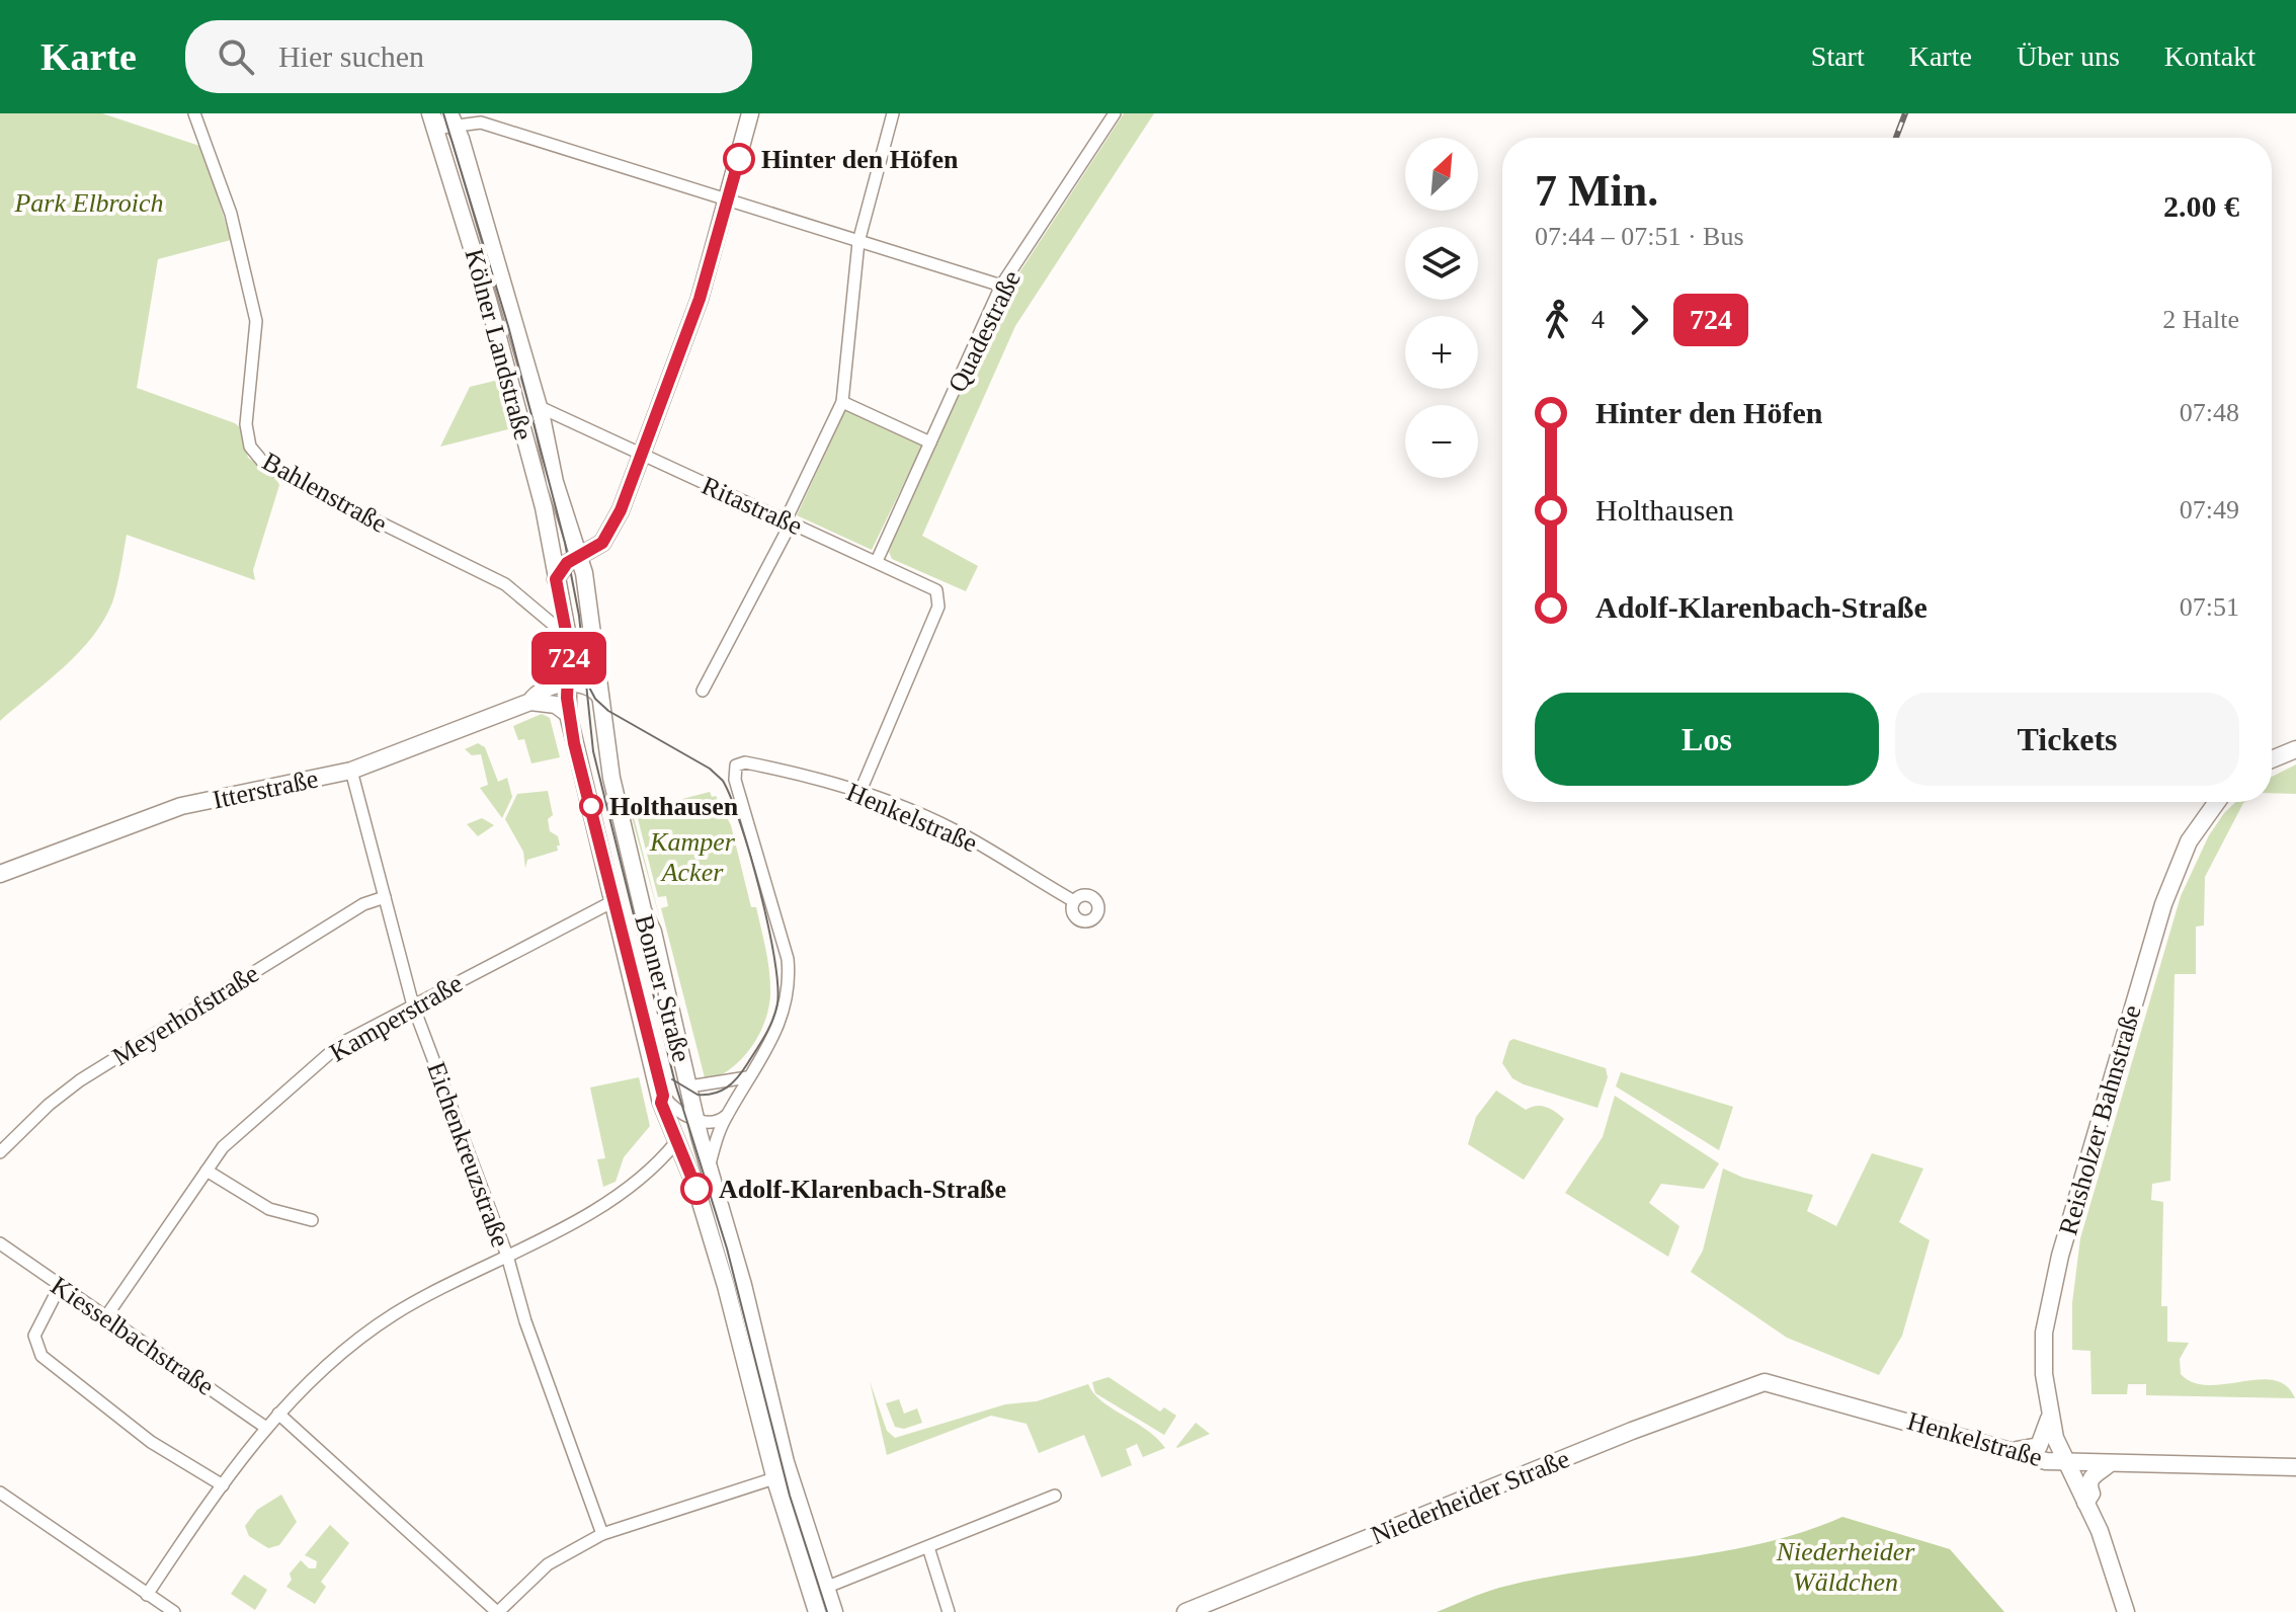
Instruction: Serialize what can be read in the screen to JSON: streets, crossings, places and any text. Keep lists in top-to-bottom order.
{
  "streets": {
    "main road": [
      "Kölner Landstraße",
      "Itterstraße",
      "Henkelstraße",
      "Bonner Straße",
      "Reisholzer Bahnstraße",
      "Niederheider Straße"
    ],
    "street": [
      "Quadestraße",
      "Bahlenstraße",
      "Ritastraße",
      "Meyerhofstraße",
      "Kamperstraße",
      "Eichenkreuzstraße",
      "Kiesselbachstraße"
    ]
  },
  "crossings": [
    ["Quadestraße", "Ritastraße"],
    ["Kölner Landstraße", "Ritastraße"],
    ["Kölner Landstraße", "Bonner Straße"],
    ["Bahlenstraße", "Bonner Straße"],
    ["Ritastraße", "Henkelstraße"],
    ["Itterstraße", "Bonner Straße"],
    ["Itterstraße", "Eichenkreuzstraße"],
    ["Henkelstraße", "Bonner Straße"],
    ["Henkelstraße", "Reisholzer Bahnstraße"],
    ["Henkelstraße", "Niederheider Straße"],
    ["Bonner Straße", "Kamperstraße"],
    ["Meyerhofstraße", "Eichenkreuzstraße"],
    ["Kamperstraße", "Eichenkreuzstraße"],
    ["Kamperstraße", "Kiesselbachstraße"]
  ],
  "parks": ["Park Elbroich", "Kamper Acker", "Niederheider Wäldchen"],
  "places": ["Hinter den Höfen", "Holthausen", "Adolf-Klarenbach-Straße"],
  "lines": ["bus line 724"],
  "north": "top right",
  "page": {
    "header": "Karte",
    "search": "Hier suchen",
    "nav": [
      "Start",
      "Karte",
      "Über uns",
      "Kontakt"
    ],
    "on_map": "724",
    "map_buttons": ["+", "−"],
    "heading": ["7 Min.", "07:44 – 07:51 · Bus", "2.00 €"],
    "legs": ["4", "724", "2 Halte"],
    "list": [
      {
        "name": "Hinter den Höfen",
        "value": "07:48"
      },
      {
        "name": "Holthausen",
        "value": "07:49"
      },
      {
        "name": "Adolf-Klarenbach-Straße",
        "value": "07:51"
      }
    ],
    "buttons": ["Los", "Tickets"]
  }
}
